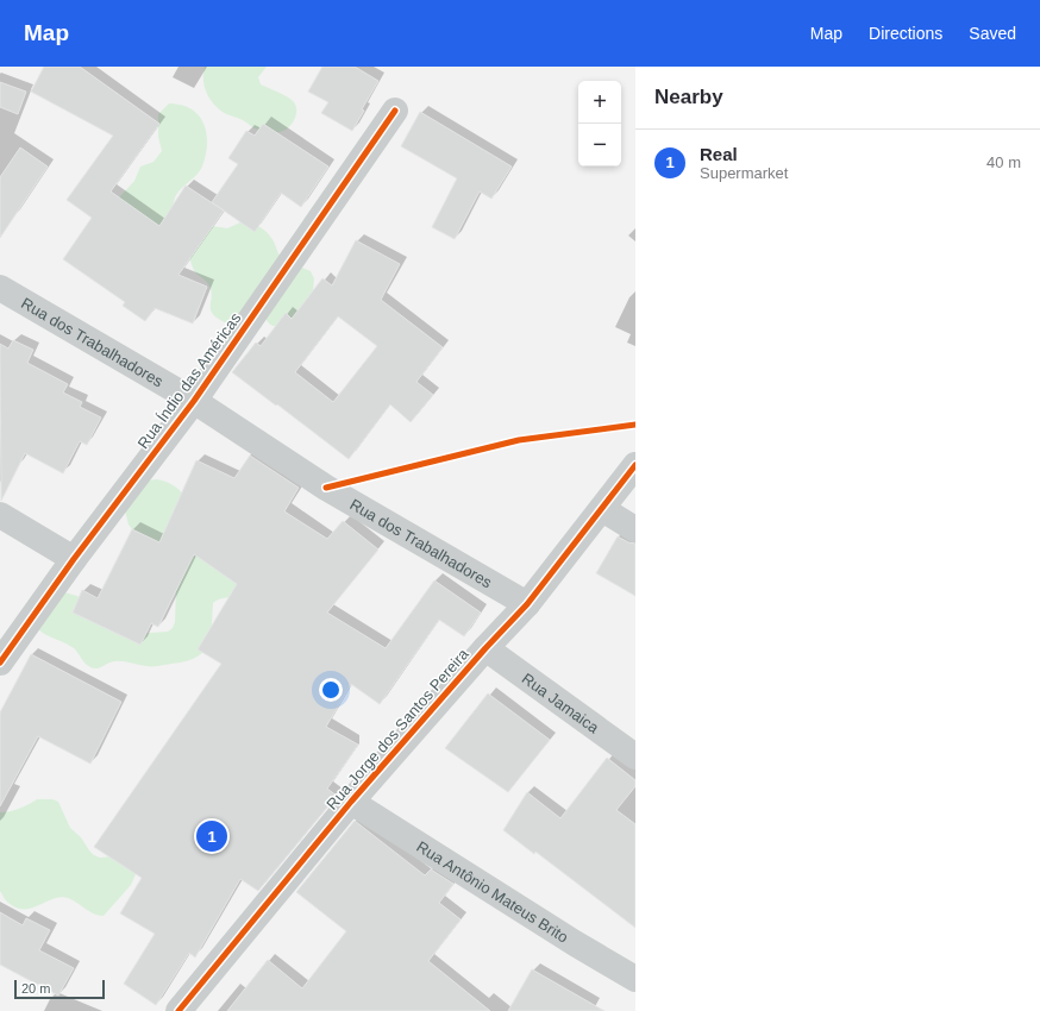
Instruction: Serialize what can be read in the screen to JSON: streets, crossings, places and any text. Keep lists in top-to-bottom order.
{
  "streets": {
    "street": [
      "Rua dos Trabalhadores",
      "Rua Índio das Américas",
      "Rua Jamaica",
      "Rua Jorge dos Santos Pereira",
      "Rua Antônio Mateus Brito"
    ]
  },
  "crossings": [
    ["Rua dos Trabalhadores", "Rua Índio das Américas"],
    ["Rua dos Trabalhadores", "Rua Jorge dos Santos Pereira"],
    ["Rua Jamaica", "Rua Jorge dos Santos Pereira"],
    ["Rua Jorge dos Santos Pereira", "Rua Antônio Mateus Brito"]
  ],
  "scale_bar": "20 m",
  "page": {
    "header": "Map",
    "nav": ["Map", "Directions", "Saved"],
    "heading": "Nearby",
    "map_buttons": ["+", "−"],
    "list": [
      {
        "mark": "1",
        "name": "Real",
        "note": "Supermarket",
        "value": "40 m"
      }
    ],
    "pins": "1",
    "scale": "20 m"
  }
}
